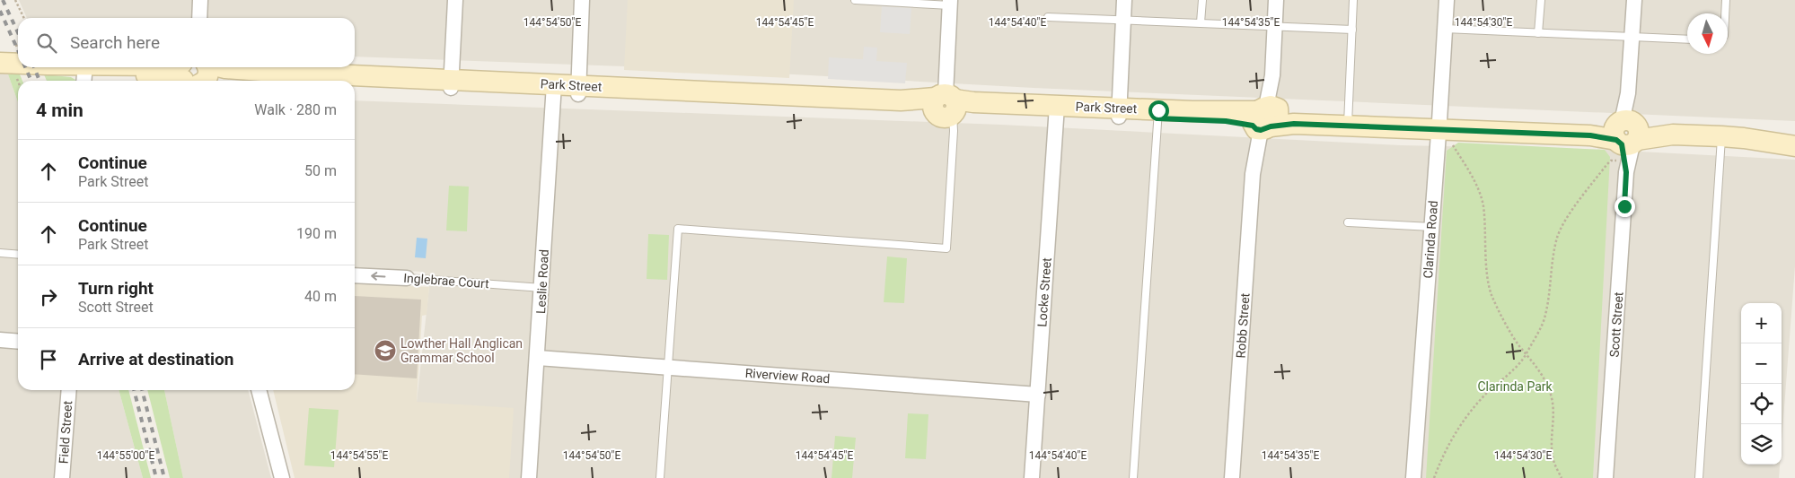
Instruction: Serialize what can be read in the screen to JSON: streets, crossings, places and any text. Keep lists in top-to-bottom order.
{
  "streets": {
    "street": [
      "Park Street",
      "Clarinda Road",
      "Inglebrae Court",
      "Leslie Road",
      "Locke Street",
      "Scott Street",
      "Robb Street",
      "Riverview Road",
      "Field Street"
    ]
  },
  "crossings": [
    ["Park Street", "Clarinda Road"],
    ["Park Street", "Leslie Road"],
    ["Park Street", "Locke Street"],
    ["Park Street", "Scott Street"],
    ["Park Street", "Robb Street"],
    ["Inglebrae Court", "Leslie Road"],
    ["Leslie Road", "Riverview Road"],
    ["Locke Street", "Riverview Road"]
  ],
  "parks": ["Clarinda Park"],
  "places": {
    "school or university": ["Lowther Hall Anglican Grammar School"]
  },
  "north": "bottom",
  "page": {
    "search": "Search here",
    "heading": ["4 min", "Walk · 280 m"],
    "list": [
      ["Continue", "Park Street", "50 m"],
      ["Continue", "Park Street", "190 m"],
      ["Turn right", "Scott Street", "40 m"],
      "Arrive at destination"
    ],
    "map_buttons": ["+", "−"]
  },
  "coordinates": [
    "144°54'50\"E",
    "144°54'45\"E",
    "144°54'40\"E",
    "144°54'35\"E",
    "144°54'30\"E",
    "144°55'00\"E",
    "144°54'55\"E"
  ]
}
